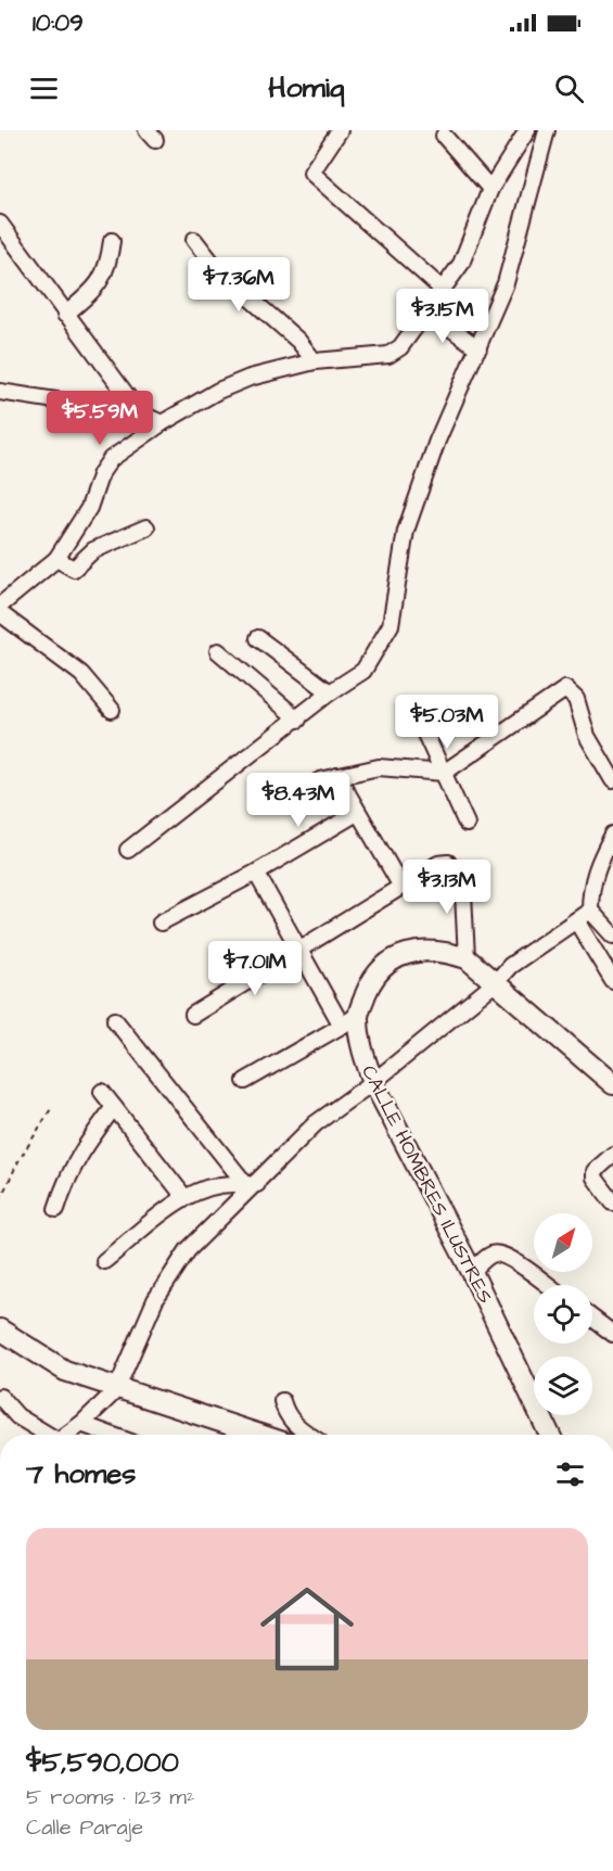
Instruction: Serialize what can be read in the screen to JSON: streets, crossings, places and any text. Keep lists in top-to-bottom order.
{
  "streets": {
    "main road": ["CALLE HOMBRES ILUSTRES"]
  },
  "north": "top right",
  "page": {
    "status": "10:09",
    "header": "Homiq",
    "price": [
      "$7.36M",
      "$3.15M",
      "$5.59M",
      "$5.03M",
      "$8.43M",
      "$3.13M",
      "$7.01M"
    ],
    "heading": "7 homes",
    "list": [
      {
        "name": "$5,590,000",
        "note": "5 rooms · 123 m² · Calle Paraje"
      }
    ]
  }
}
